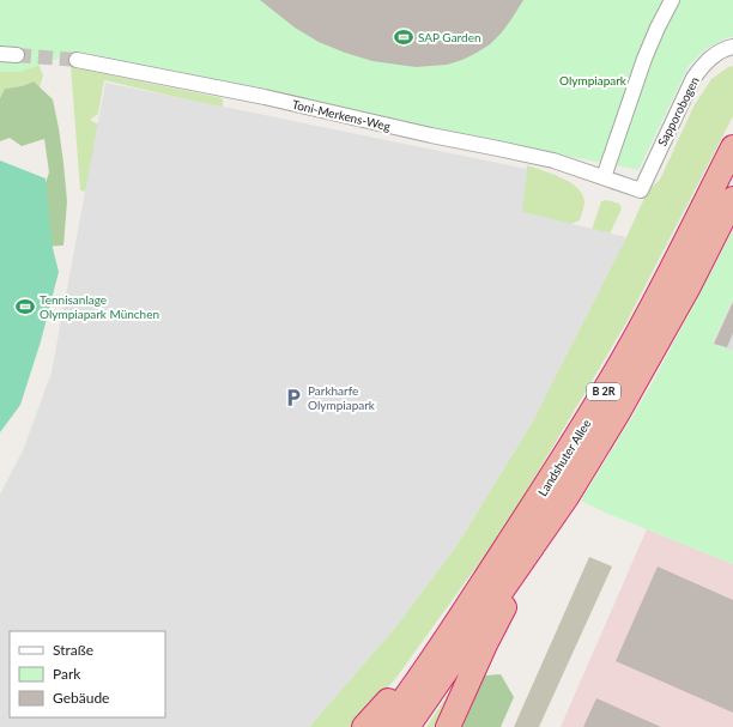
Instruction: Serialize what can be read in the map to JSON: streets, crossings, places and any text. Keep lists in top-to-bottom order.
{
  "streets": {
    "highway": ["B 2R", "Landshuter Allee"],
    "street": ["Sapporobogen", "Toni-Merkens-Weg"]
  },
  "crossings": [
    ["Sapporobogen", "Toni-Merkens-Weg"],
    ["B 2R", "Landshuter Allee"]
  ],
  "parks": ["Olympiapark"],
  "places": {
    "sports": ["SAP Garden", "Tennisanlage Olympiapark München"],
    "parking": ["Parkharfe Olympiapark"]
  },
  "legend": ["Straße", "Park", "Gebäude"]
}
